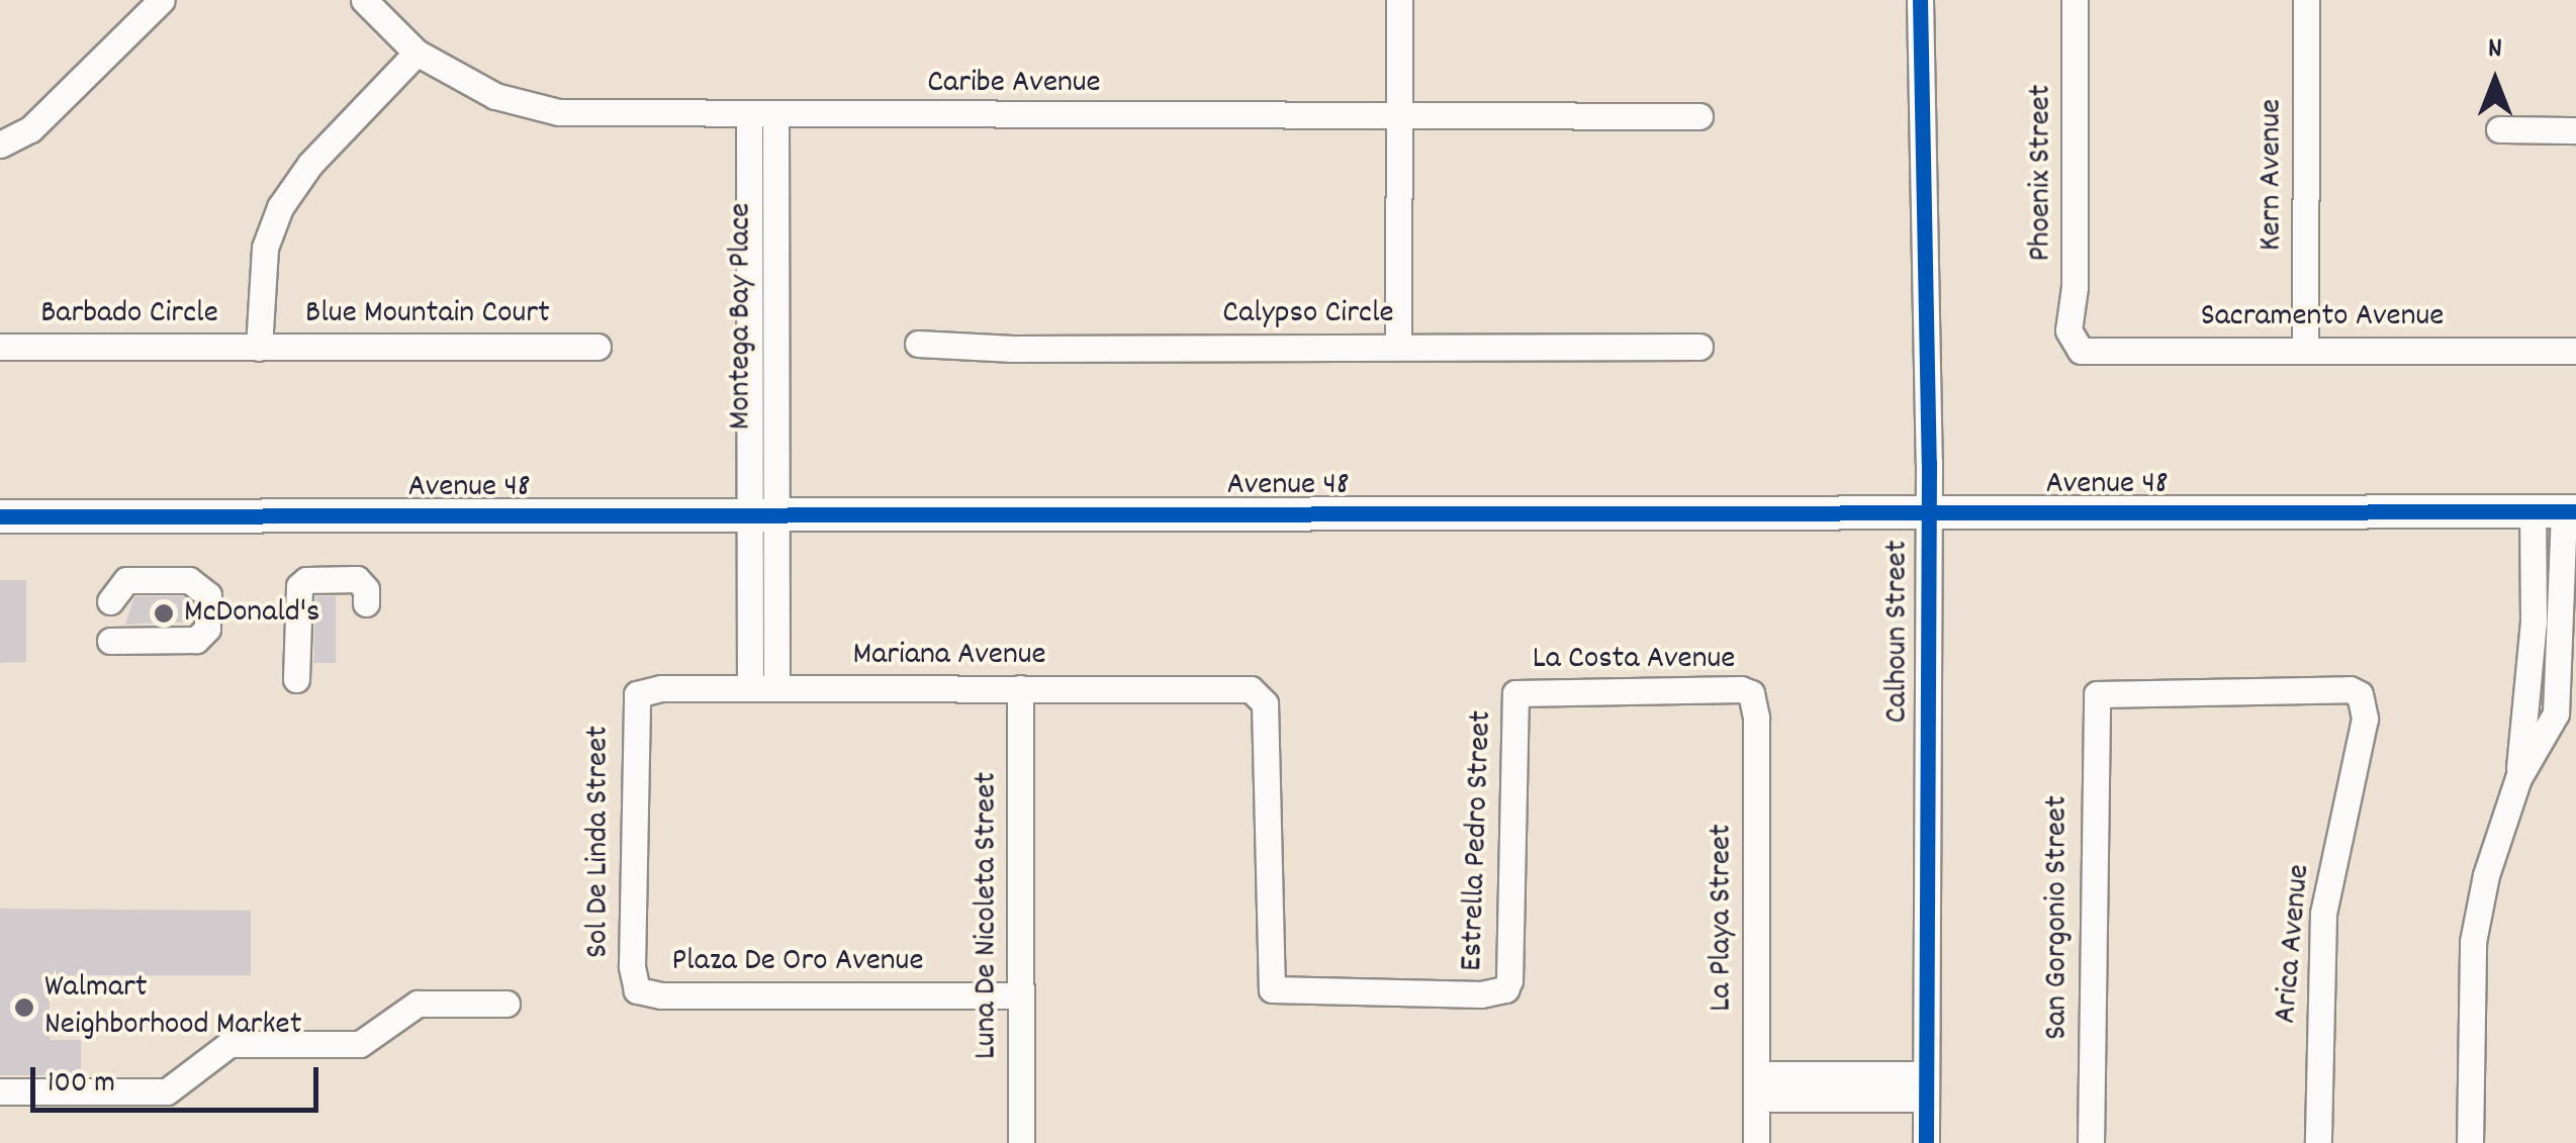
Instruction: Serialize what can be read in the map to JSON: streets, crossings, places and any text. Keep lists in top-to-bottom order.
{
  "streets": {
    "main road": ["Avenue 48"],
    "street": [
      "Caribe Avenue",
      "Phoenix Street",
      "Kern Avenue",
      "Barbado Circle",
      "Blue Mountain Court",
      "Calypso Circle",
      "Montega Bay Place",
      "Sacramento Avenue",
      "Calhoun Street",
      "Mariana Avenue",
      "La Costa Avenue",
      "Estrella Pedro Street",
      "Sol De Linda Street",
      "Luna De Nicoleta Street",
      "La Playa Street",
      "San Gorgonio Street",
      "Arica Avenue",
      "Plaza De Oro Avenue"
    ]
  },
  "crossings": [
    ["Caribe Avenue", "Montega Bay Place"],
    ["Phoenix Street", "Sacramento Avenue"],
    ["Kern Avenue", "Sacramento Avenue"],
    ["Barbado Circle", "Blue Mountain Court"],
    ["Montega Bay Place", "Avenue 48"],
    ["Montega Bay Place", "Mariana Avenue"],
    ["Avenue 48", "Calhoun Street"],
    ["Mariana Avenue", "Estrella Pedro Street"],
    ["Mariana Avenue", "Sol De Linda Street"],
    ["Mariana Avenue", "Luna De Nicoleta Street"],
    ["La Costa Avenue", "Estrella Pedro Street"],
    ["La Costa Avenue", "La Playa Street"],
    ["Sol De Linda Street", "Plaza De Oro Avenue"],
    ["Luna De Nicoleta Street", "Plaza De Oro Avenue"],
    ["San Gorgonio Street", "Arica Avenue"]
  ],
  "places": ["McDonald's", "Walmart Neighborhood Market"],
  "scale_bar": "100 m",
  "north": "top"
}
